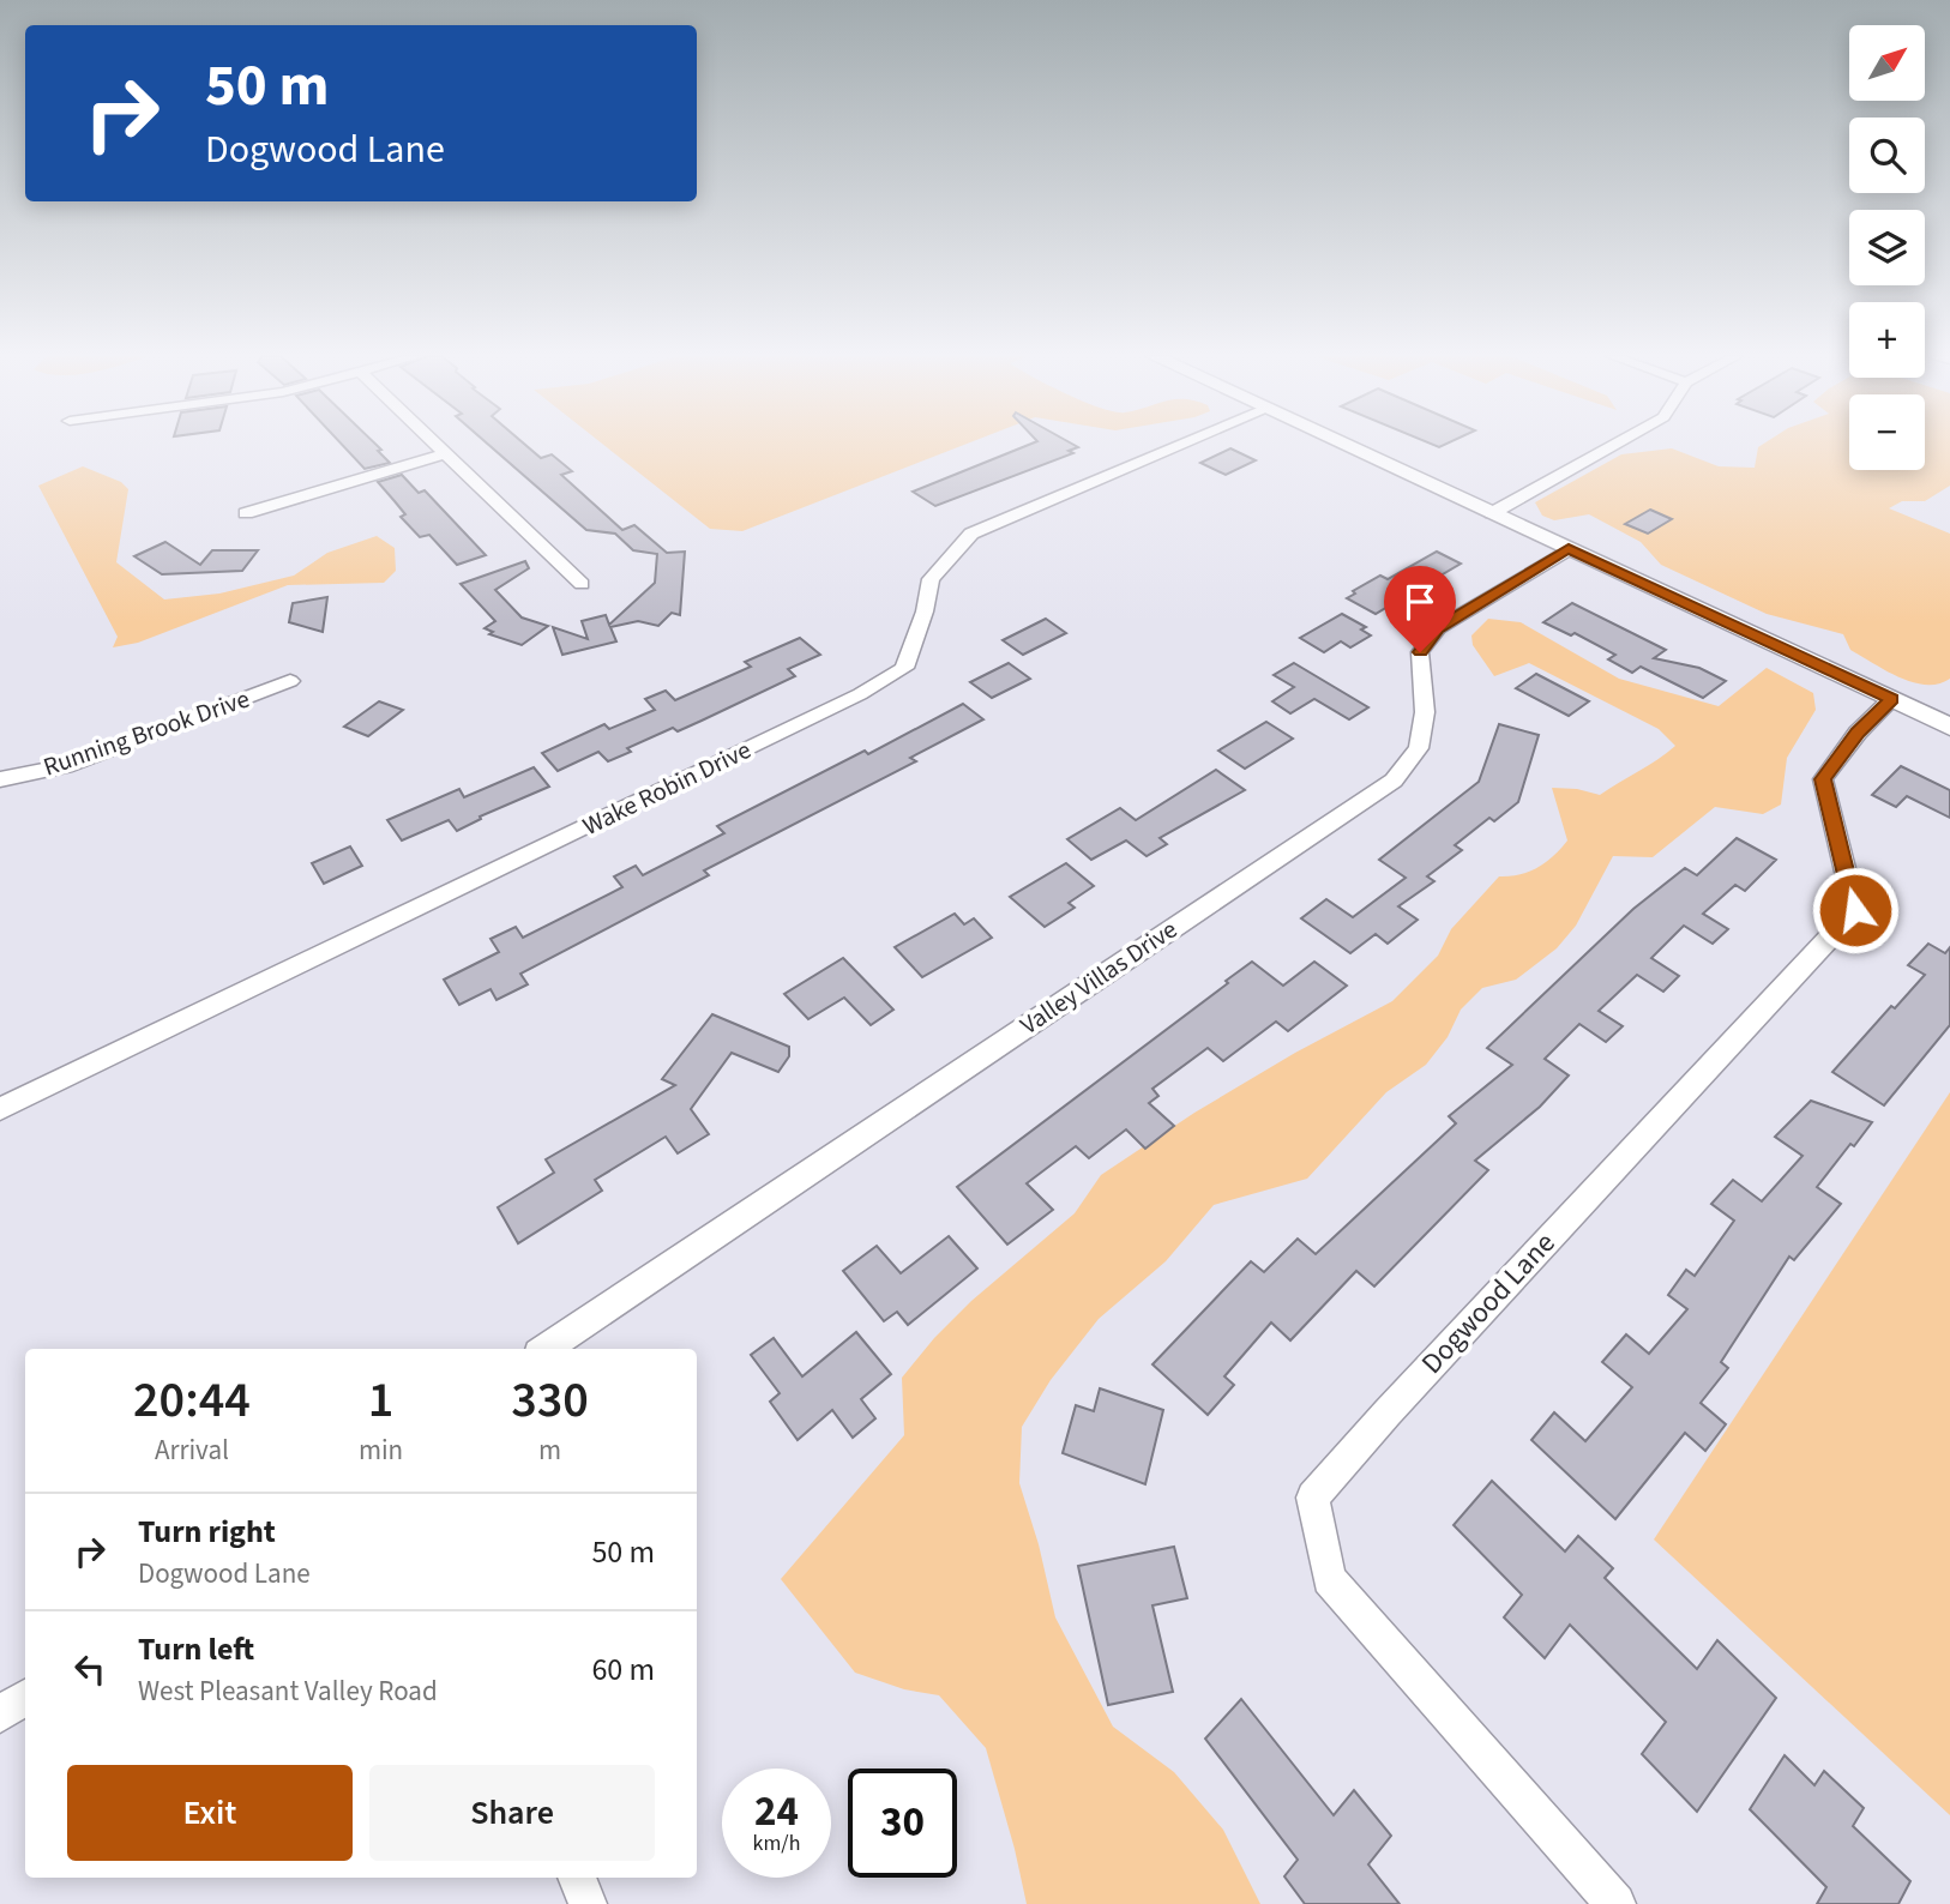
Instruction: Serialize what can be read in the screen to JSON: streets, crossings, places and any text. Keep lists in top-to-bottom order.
{
  "streets": {
    "street": [
      "Running Brook Drive",
      "Wake Robin Drive",
      "Valley Villas Drive",
      "Dogwood Lane"
    ]
  },
  "north": "top right",
  "page": {
    "map_buttons": ["+", "−"],
    "turn": ["50 m", "Dogwood Lane"],
    "eta": [
      "20:44",
      "Arrival",
      "1",
      "min",
      "330",
      "m"
    ],
    "list": [
      {
        "name": "Turn right",
        "note": "Dogwood Lane",
        "value": "50 m"
      },
      {
        "name": "Turn left",
        "note": "West Pleasant Valley Road",
        "value": "60 m"
      }
    ],
    "buttons": ["Exit", "Share"],
    "speed": "24 km/h",
    "limit": "30"
  }
}
